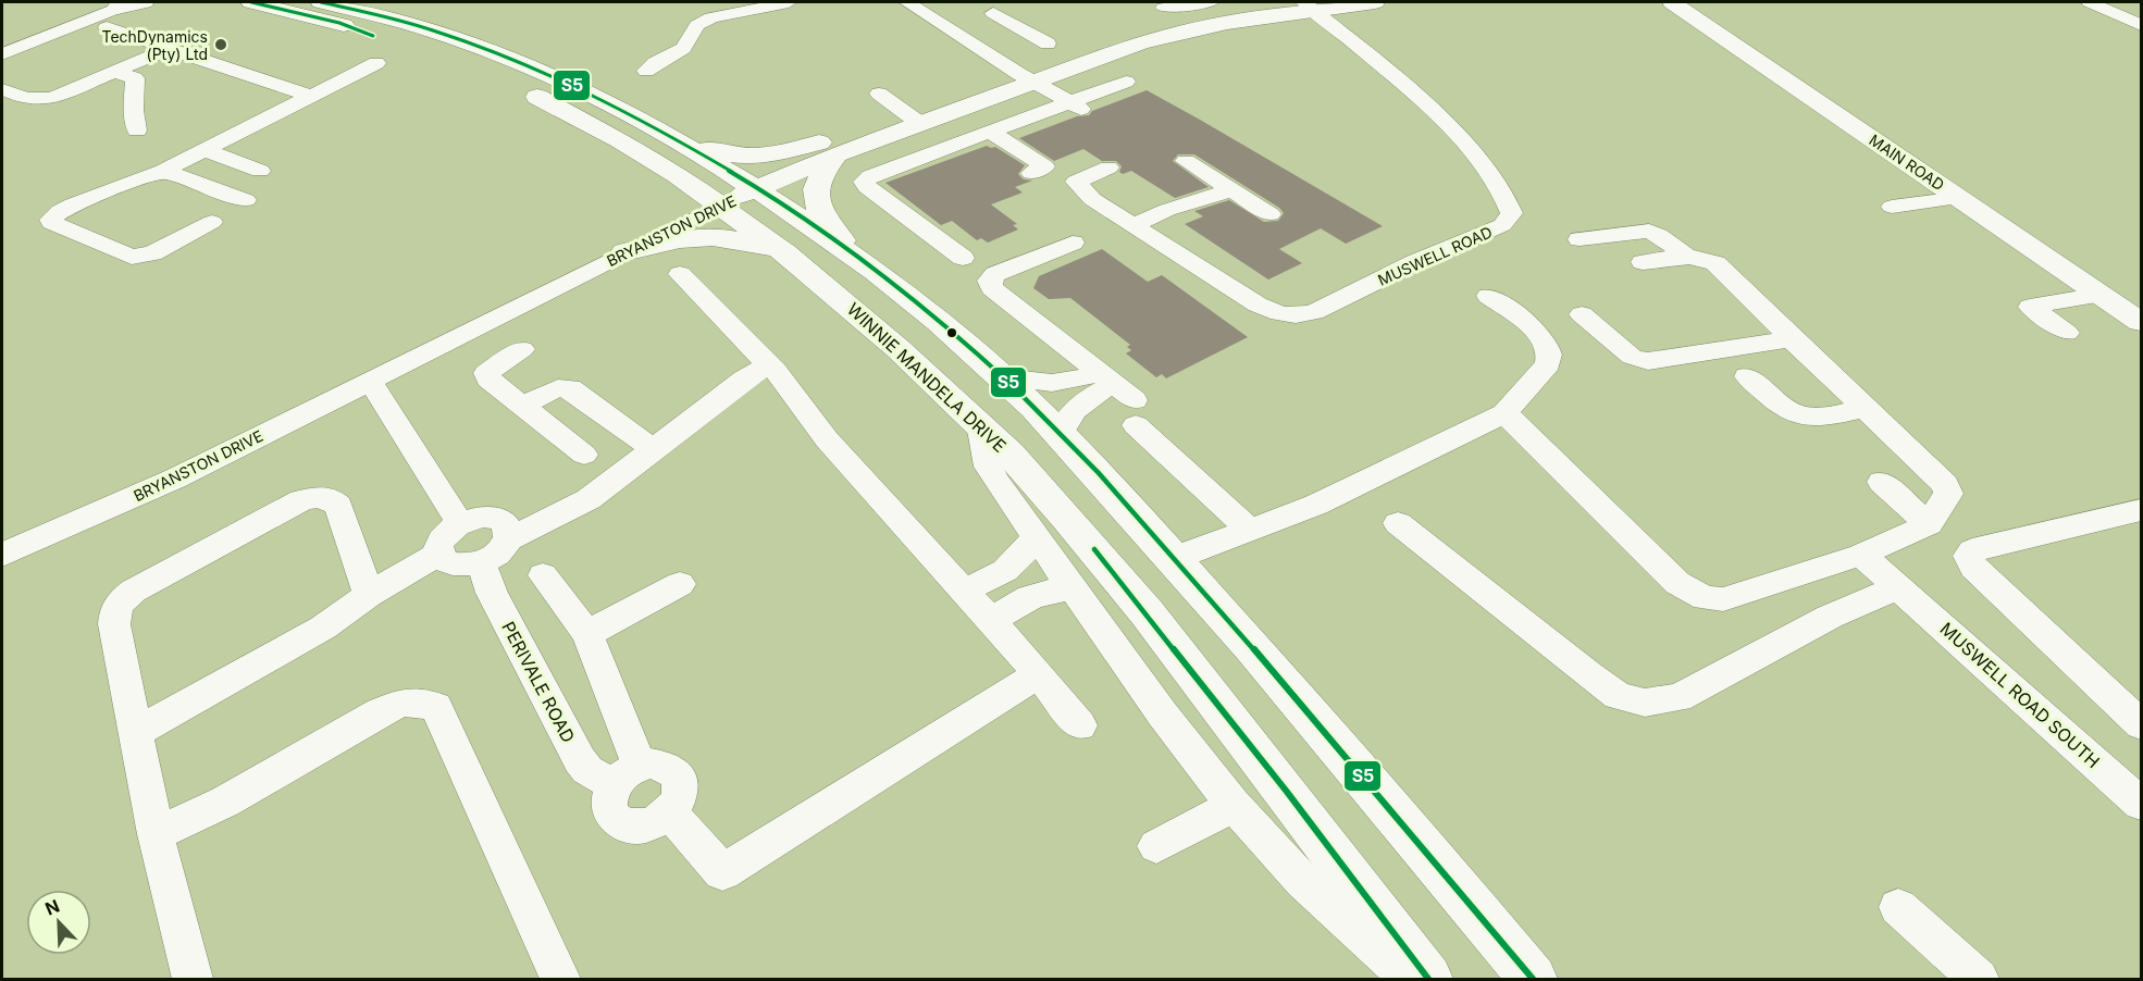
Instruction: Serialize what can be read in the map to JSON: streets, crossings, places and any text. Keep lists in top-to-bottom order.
{
  "streets": {
    "main road": ["MAIN ROAD", "BRYANSTON DRIVE", "WINNIE MANDELA DRIVE"],
    "street": ["MUSWELL ROAD", "PERIVALE ROAD", "MUSWELL ROAD SOUTH"]
  },
  "crossings": [
    ["BRYANSTON DRIVE", "MUSWELL ROAD"],
    ["BRYANSTON DRIVE", "WINNIE MANDELA DRIVE"]
  ],
  "places": ["TechDynamics (Pty) Ltd"],
  "lines": ["transit line S5"],
  "north": "top left"
}
